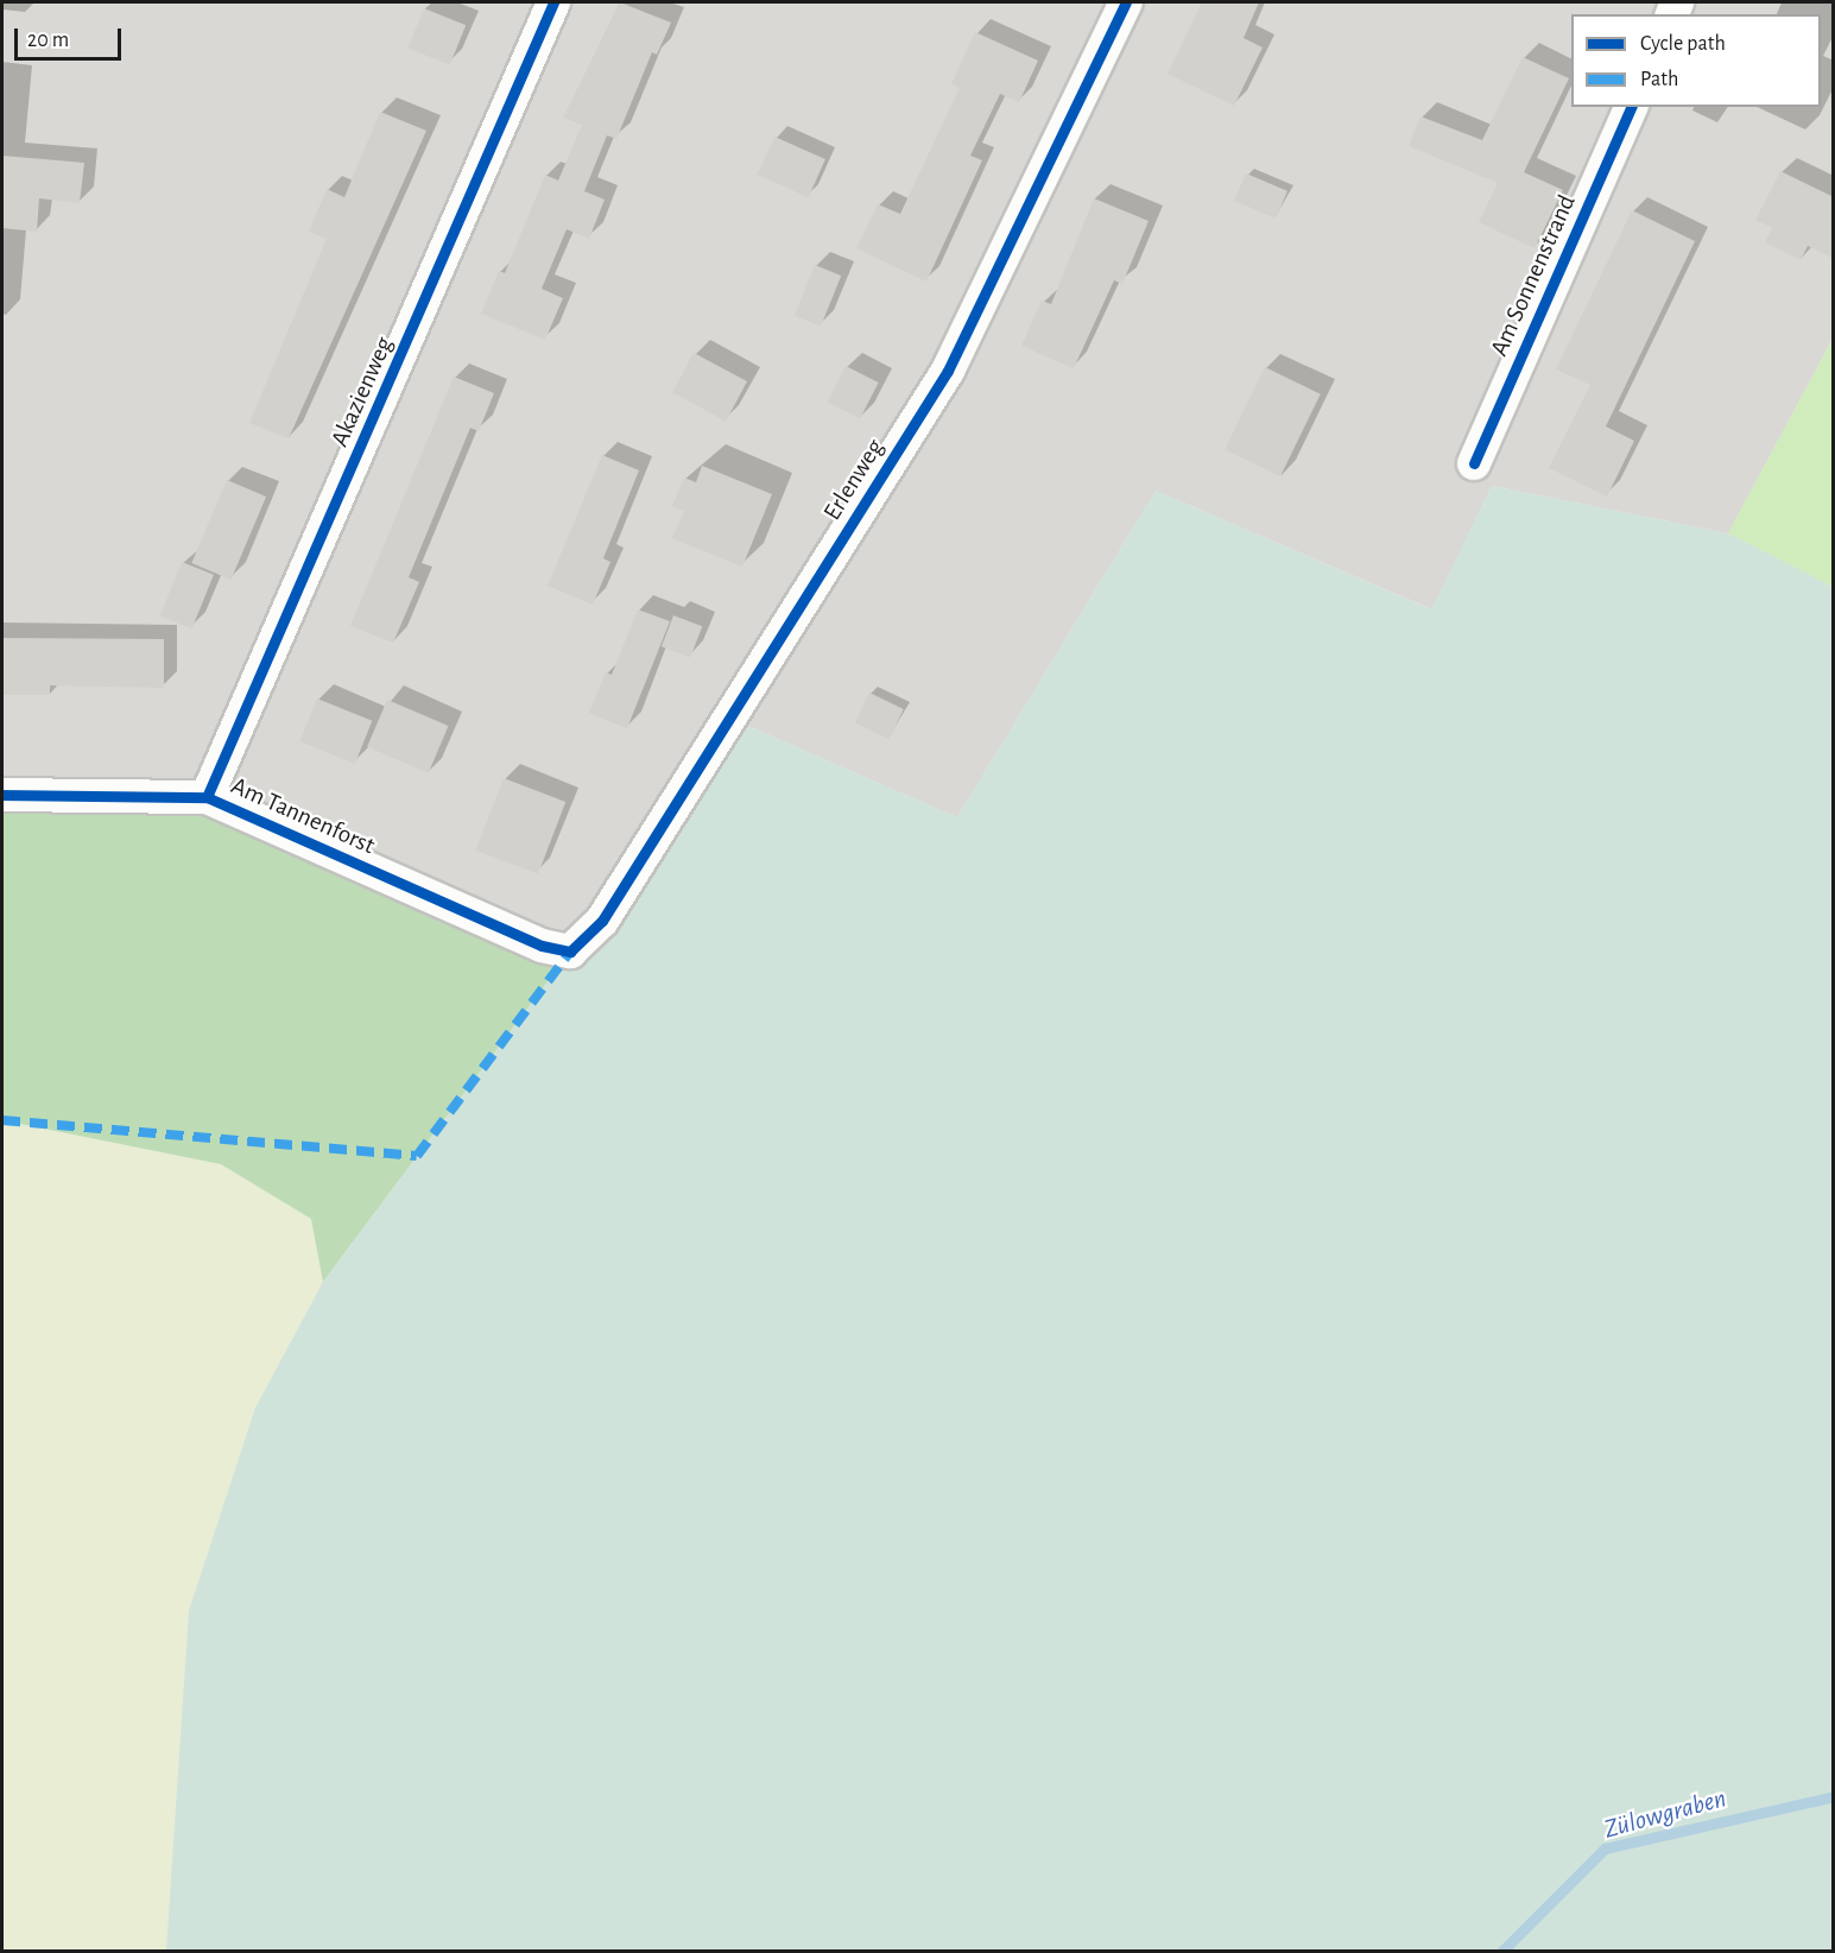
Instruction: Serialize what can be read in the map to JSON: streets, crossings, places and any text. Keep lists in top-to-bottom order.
{
  "streets": {
    "street": [
      "Am Sonnenstrand",
      "Akazienweg",
      "Erlenweg",
      "Am Tannenforst"
    ]
  },
  "crossings": [
    ["Akazienweg", "Am Tannenforst"],
    ["Erlenweg", "Am Tannenforst"]
  ],
  "water": ["Zülowgraben"],
  "legend": ["Cycle path", "Path"],
  "scale_bar": "20 m"
}
